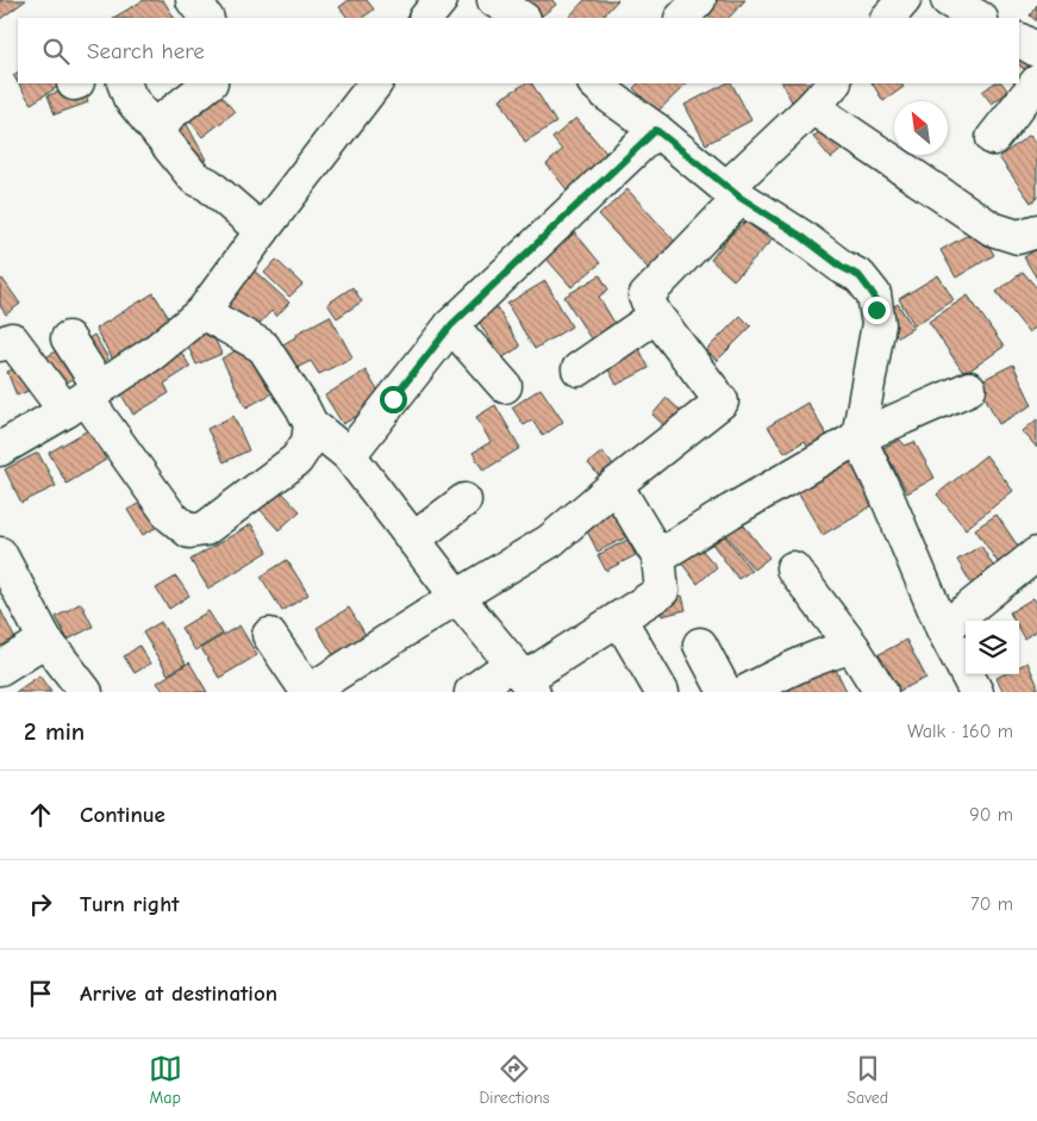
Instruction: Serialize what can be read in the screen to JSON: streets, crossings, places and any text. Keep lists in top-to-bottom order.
{
  "north": "top left",
  "page": {
    "search": "Search here",
    "heading": ["2 min", "Walk · 160 m"],
    "list": [
      ["Continue", "90 m"],
      ["Turn right", "70 m"],
      "Arrive at destination"
    ],
    "nav": ["Map", "Directions", "Saved"]
  }
}
